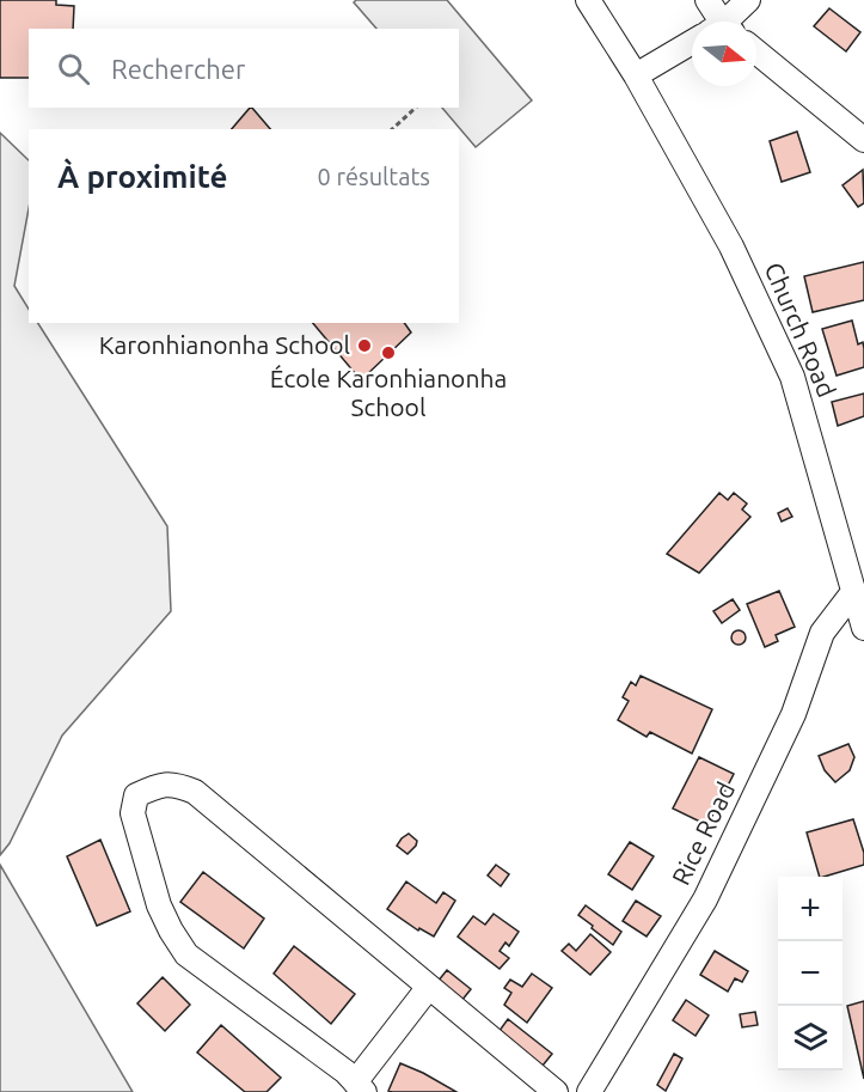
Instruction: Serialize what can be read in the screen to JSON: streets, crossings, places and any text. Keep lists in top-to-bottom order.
{
  "streets": {
    "street": ["Church Road", "Rice Road"]
  },
  "crossings": [
    ["Church Road", "Rice Road"]
  ],
  "places": ["Karonhianonha School", "École Karonhianonha School"],
  "north": "right",
  "page": {
    "search": "Rechercher",
    "heading": ["À proximité", "0 résultats"],
    "map_buttons": ["+", "−"]
  }
}
